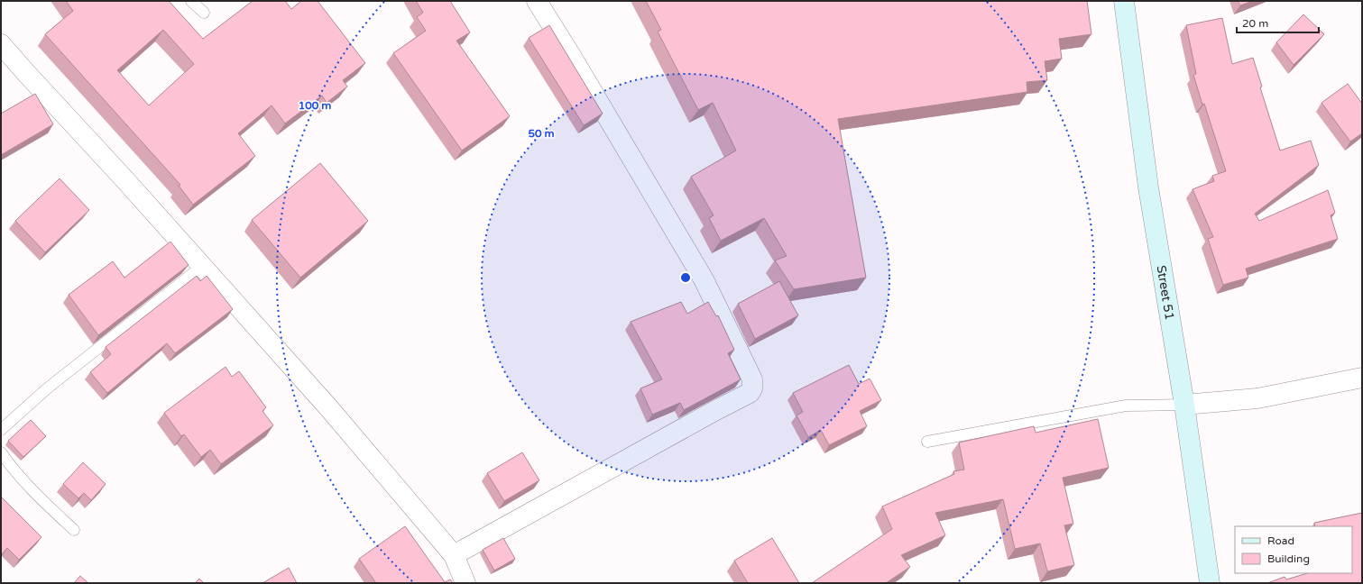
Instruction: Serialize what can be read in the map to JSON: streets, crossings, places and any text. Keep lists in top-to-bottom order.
{
  "streets": {
    "main road": ["Street 51"]
  },
  "legend": ["Road", "Building"],
  "scale_bar": "20 m",
  "rings": ["100 m", "50 m"]
}
